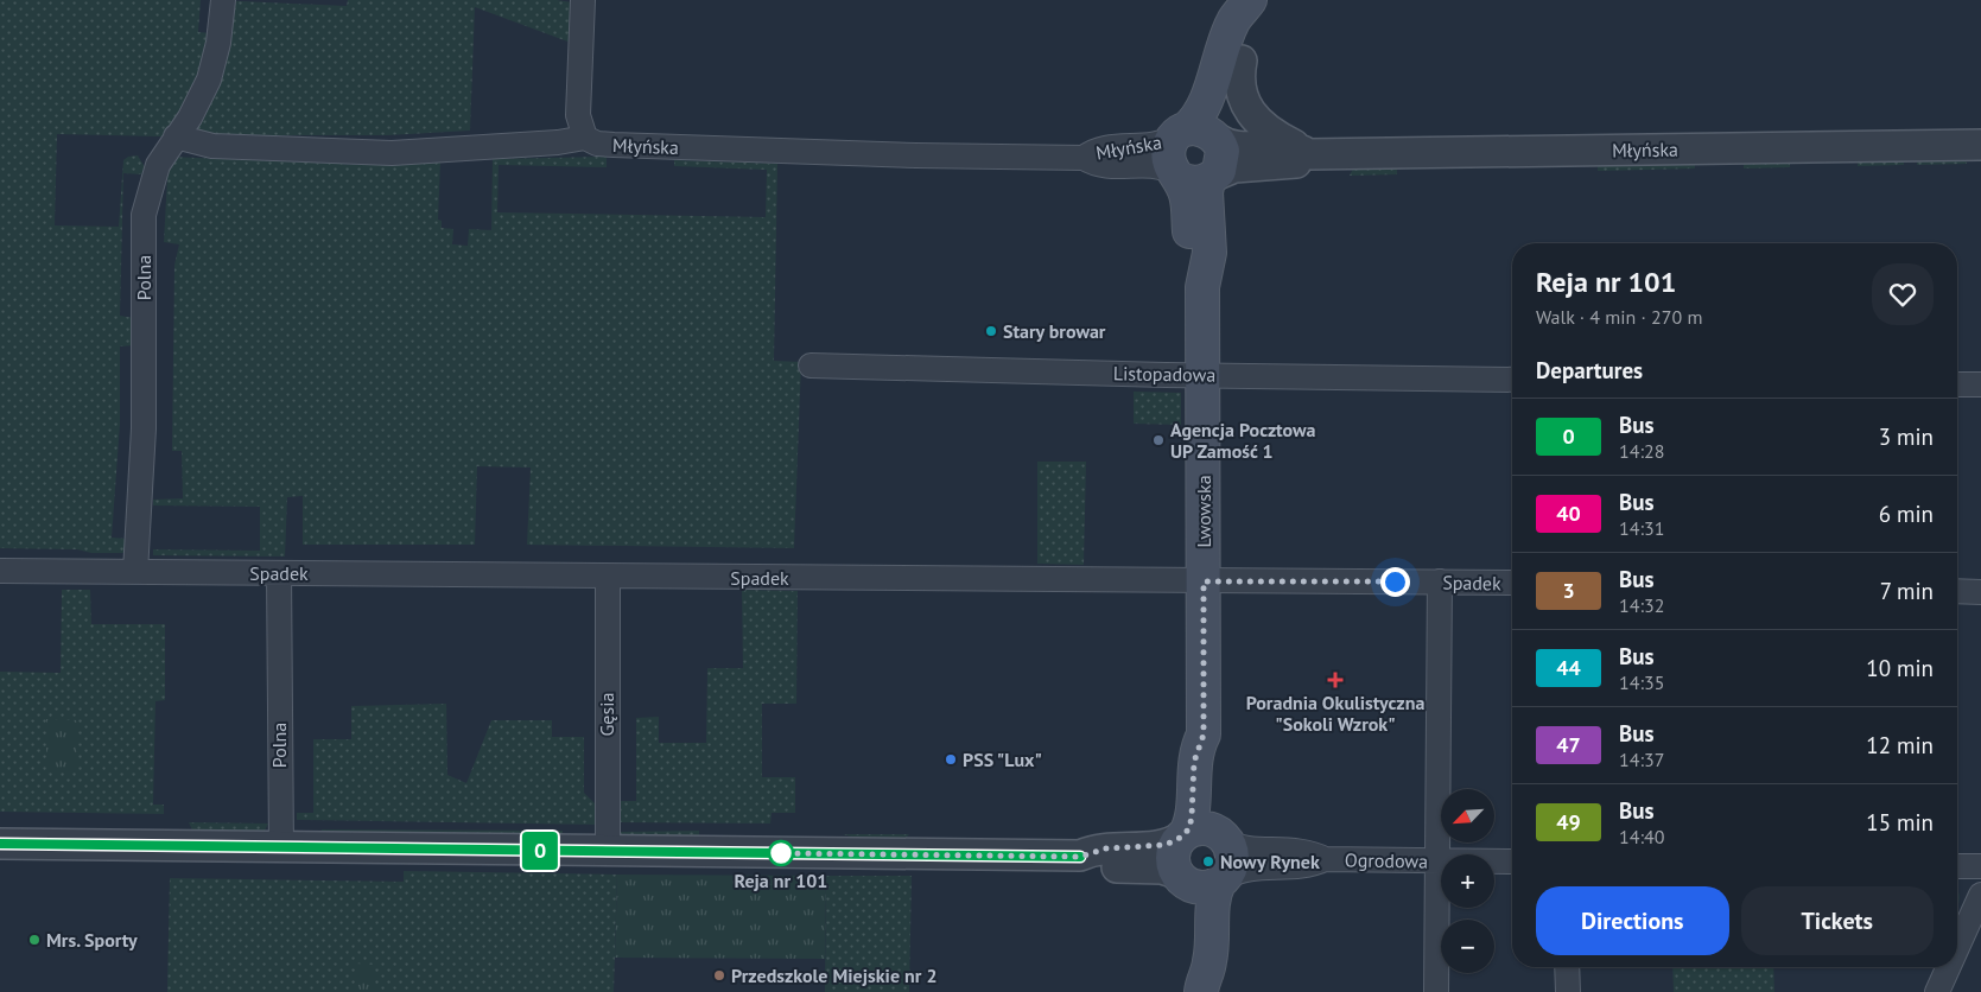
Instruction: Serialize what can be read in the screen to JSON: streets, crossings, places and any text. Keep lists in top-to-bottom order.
{
  "streets": {
    "main road": ["Lwowska"],
    "street": [
      "Młyńska",
      "Polna",
      "Listopadowa",
      "Spadek",
      "Gęsia",
      "Ogrodowa"
    ]
  },
  "crossings": [
    ["Młyńska", "Polna"],
    ["Młyńska", "Lwowska"],
    ["Polna", "Spadek"],
    ["Listopadowa", "Lwowska"],
    ["Lwowska", "Spadek"],
    ["Lwowska", "Ogrodowa"],
    ["Spadek", "Gęsia"]
  ],
  "places": {
    "other": [
      "Stary browar",
      "Agencja Pocztowa UP Zamość 1",
      "PSS \"Lux\"",
      "Reja nr 101",
      "Nowy Rynek",
      "Mrs. Sporty",
      "Przedszkole Miejskie nr 2"
    ],
    "health": ["Poradnia Okulistyczna \"Sokoli Wzrok\""]
  },
  "lines": ["bus line 0"],
  "north": "bottom left",
  "page": {
    "on_map": "0",
    "heading": [
      ["Reja nr 101", "Walk · 4 min · 270 m"],
      "Departures"
    ],
    "list": [
      {
        "mark": "0",
        "name": "Bus",
        "note": "14:28",
        "value": "3 min"
      },
      {
        "mark": "40",
        "name": "Bus",
        "note": "14:31",
        "value": "6 min"
      },
      {
        "mark": "3",
        "name": "Bus",
        "note": "14:32",
        "value": "7 min"
      },
      {
        "mark": "44",
        "name": "Bus",
        "note": "14:35",
        "value": "10 min"
      },
      {
        "mark": "47",
        "name": "Bus",
        "note": "14:37",
        "value": "12 min"
      },
      {
        "mark": "49",
        "name": "Bus",
        "note": "14:40",
        "value": "15 min"
      }
    ],
    "map_buttons": ["+", "−"],
    "buttons": ["Directions", "Tickets"]
  }
}
